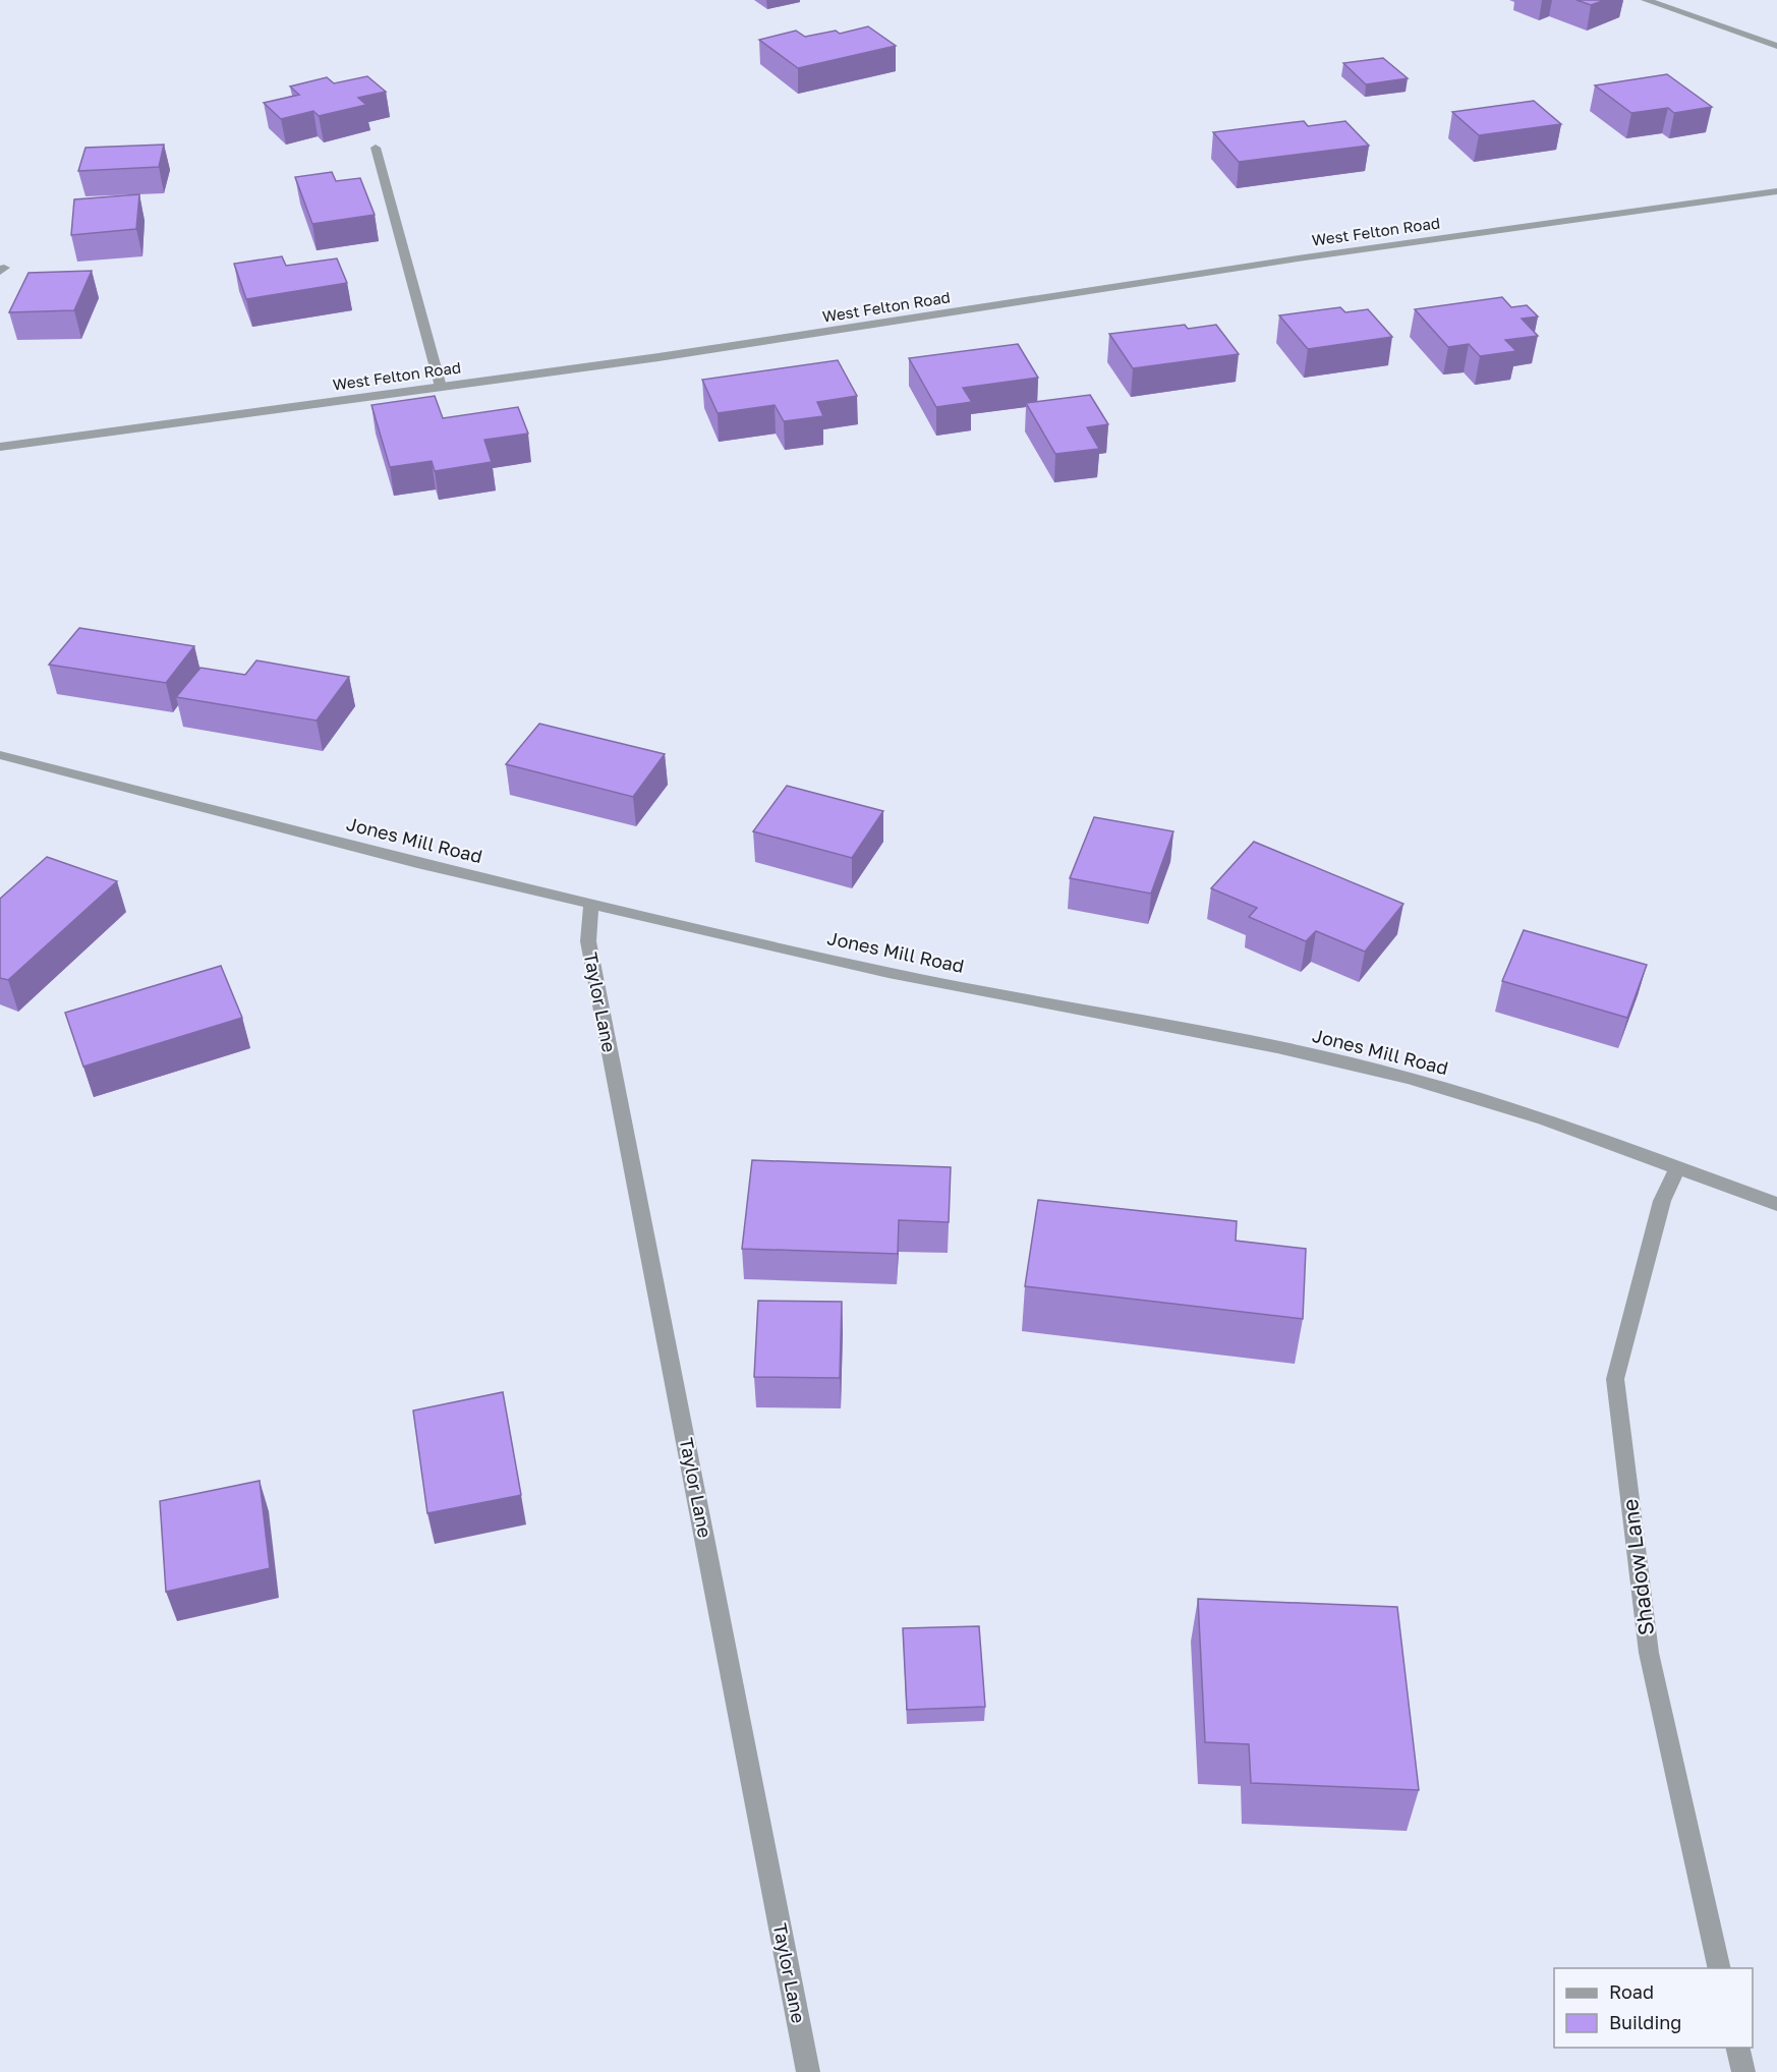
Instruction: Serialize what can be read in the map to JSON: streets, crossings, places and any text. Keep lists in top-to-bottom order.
{
  "streets": {
    "street": [
      "West Felton Road",
      "Jones Mill Road",
      "Taylor Lane",
      "Shadow Lane"
    ]
  },
  "crossings": [
    ["Jones Mill Road", "Taylor Lane"],
    ["Jones Mill Road", "Shadow Lane"]
  ],
  "legend": ["Road", "Building"]
}
